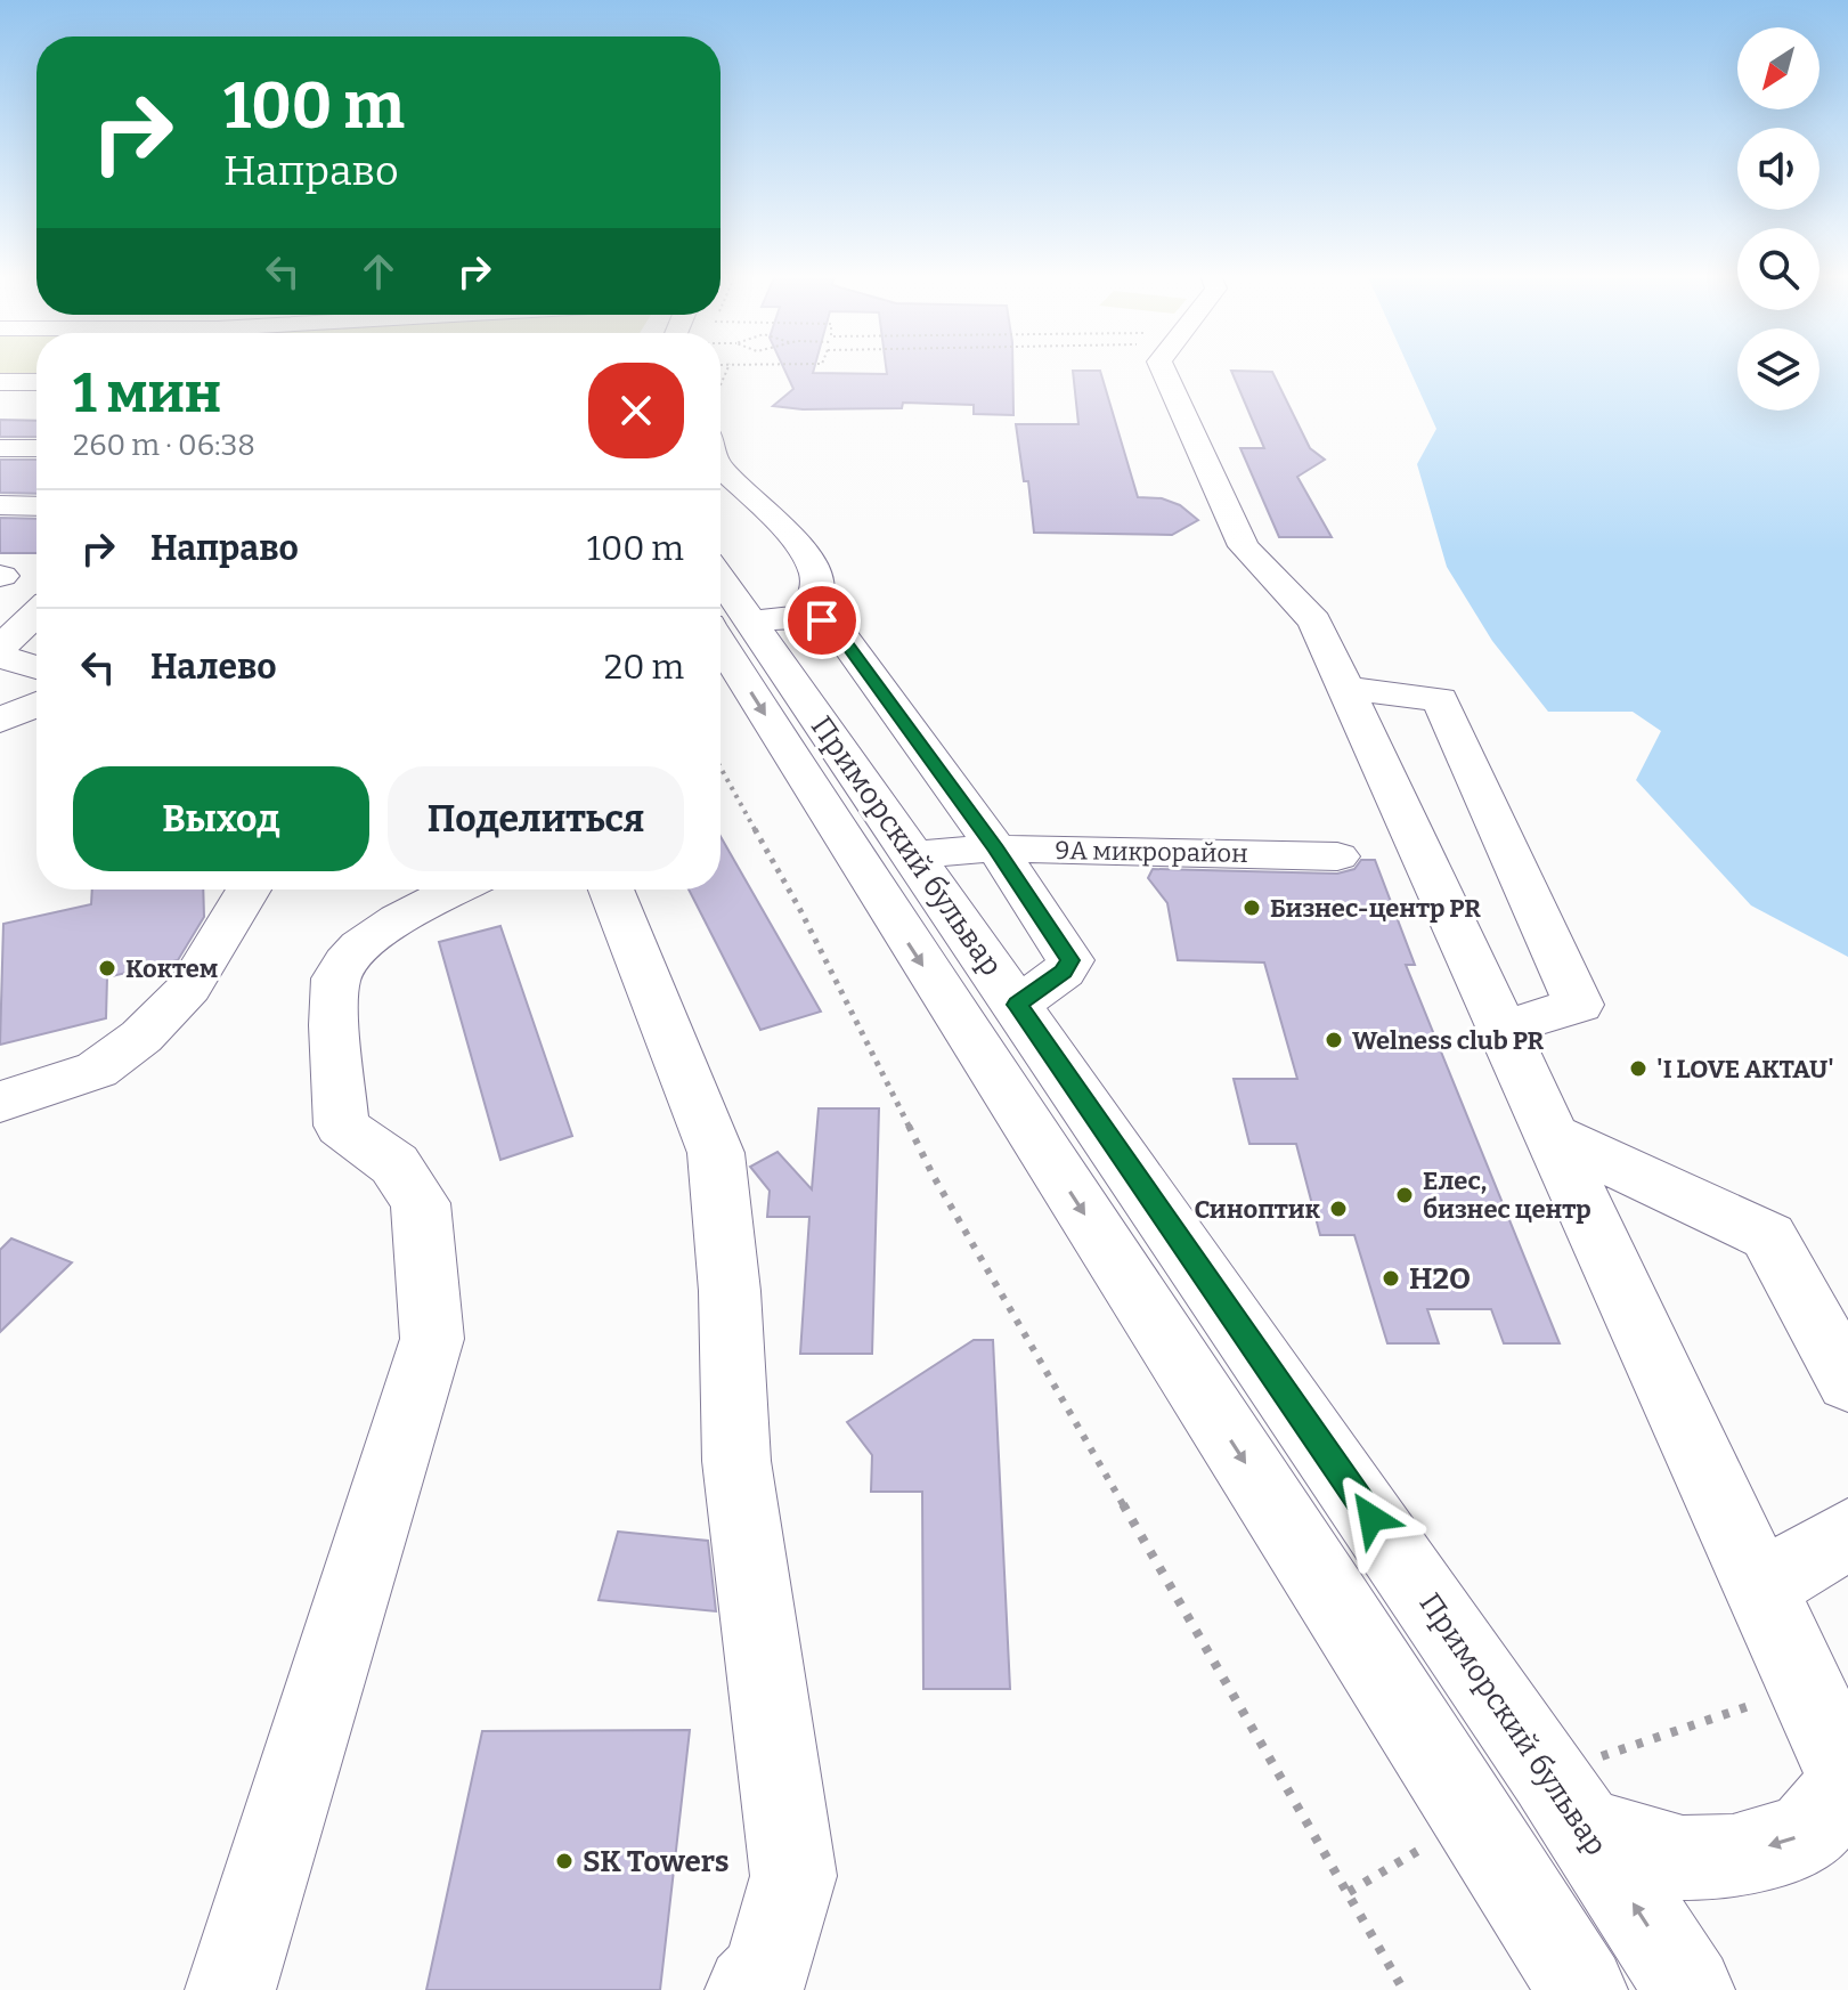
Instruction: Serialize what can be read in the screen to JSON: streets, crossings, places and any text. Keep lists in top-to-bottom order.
{
  "streets": {
    "street": ["Приморский бульвар", "9А микрорайон"]
  },
  "crossings": [
    ["Приморский бульвар", "9А микрорайон"]
  ],
  "places": [
    "Бизнес-центр PR",
    "Коктем",
    "Welness club PR",
    "'I LOVE AKTAU'",
    "Елес, бизнес центр",
    "Синоптик",
    "H2O",
    "SK Towers"
  ],
  "north": "bottom left",
  "page": {
    "turn": ["100 m", "Направо"],
    "heading": ["1 мин", "260 m · 06:38"],
    "list": [
      {
        "name": "Направо",
        "value": "100 m"
      },
      {
        "name": "Налево",
        "value": "20 m"
      }
    ],
    "buttons": ["Выход", "Поделиться"]
  }
}
